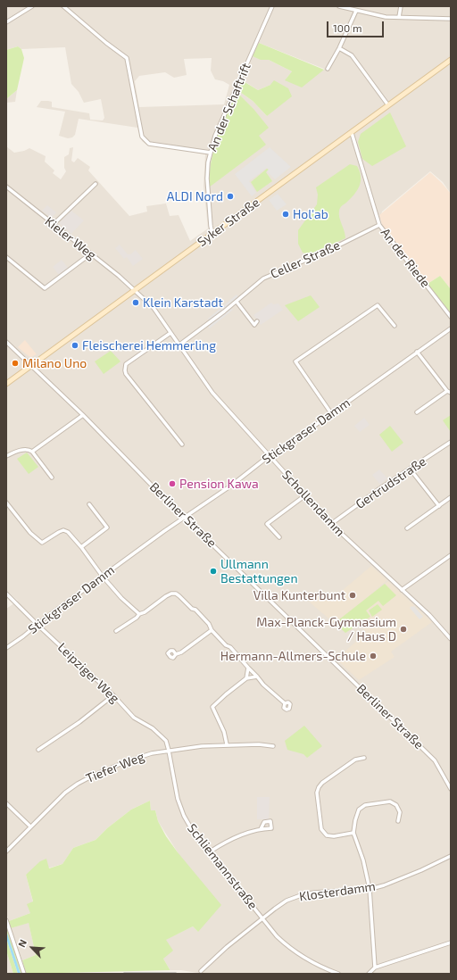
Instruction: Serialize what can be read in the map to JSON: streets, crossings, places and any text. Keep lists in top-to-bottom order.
{
  "streets": {
    "main road": ["Syker Straße"],
    "street": [
      "An der Schaftrift",
      "Kieler Weg",
      "An der Riede",
      "Celler Straße",
      "Stickgraser Damm",
      "Gertrudstraße",
      "Schollendamm",
      "Berliner Straße",
      "Leipziger Weg",
      "Tiefer Weg",
      "Schliemannstraße",
      "Klosterdamm"
    ]
  },
  "crossings": [
    ["An der Schaftrift", "Syker Straße"],
    ["Syker Straße", "Kieler Weg"],
    ["Syker Straße", "An der Riede"],
    ["Syker Straße", "Schollendamm"],
    ["Syker Straße", "Berliner Straße"],
    ["Kieler Weg", "Schollendamm"],
    ["An der Riede", "Celler Straße"],
    ["Celler Straße", "Schollendamm"],
    ["Stickgraser Damm", "Schollendamm"],
    ["Stickgraser Damm", "Berliner Straße"],
    ["Stickgraser Damm", "Leipziger Weg"],
    ["Gertrudstraße", "Schollendamm"],
    ["Leipziger Weg", "Tiefer Weg"],
    ["Leipziger Weg", "Schliemannstraße"],
    ["Tiefer Weg", "Schliemannstraße"],
    ["Schliemannstraße", "Klosterdamm"]
  ],
  "places": [
    "ALDI Nord",
    "Hol'ab",
    "Klein Karstadt",
    "Fleischerei Hemmerling",
    "Milano Uno",
    "Pension Kawa",
    "Ullmann Bestattungen",
    "Villa Kunterbunt",
    "Max-Planck-Gymnasium / Haus D",
    "Hermann-Allmers-Schule"
  ],
  "scale_bar": "100 m",
  "north": "top left"
}
